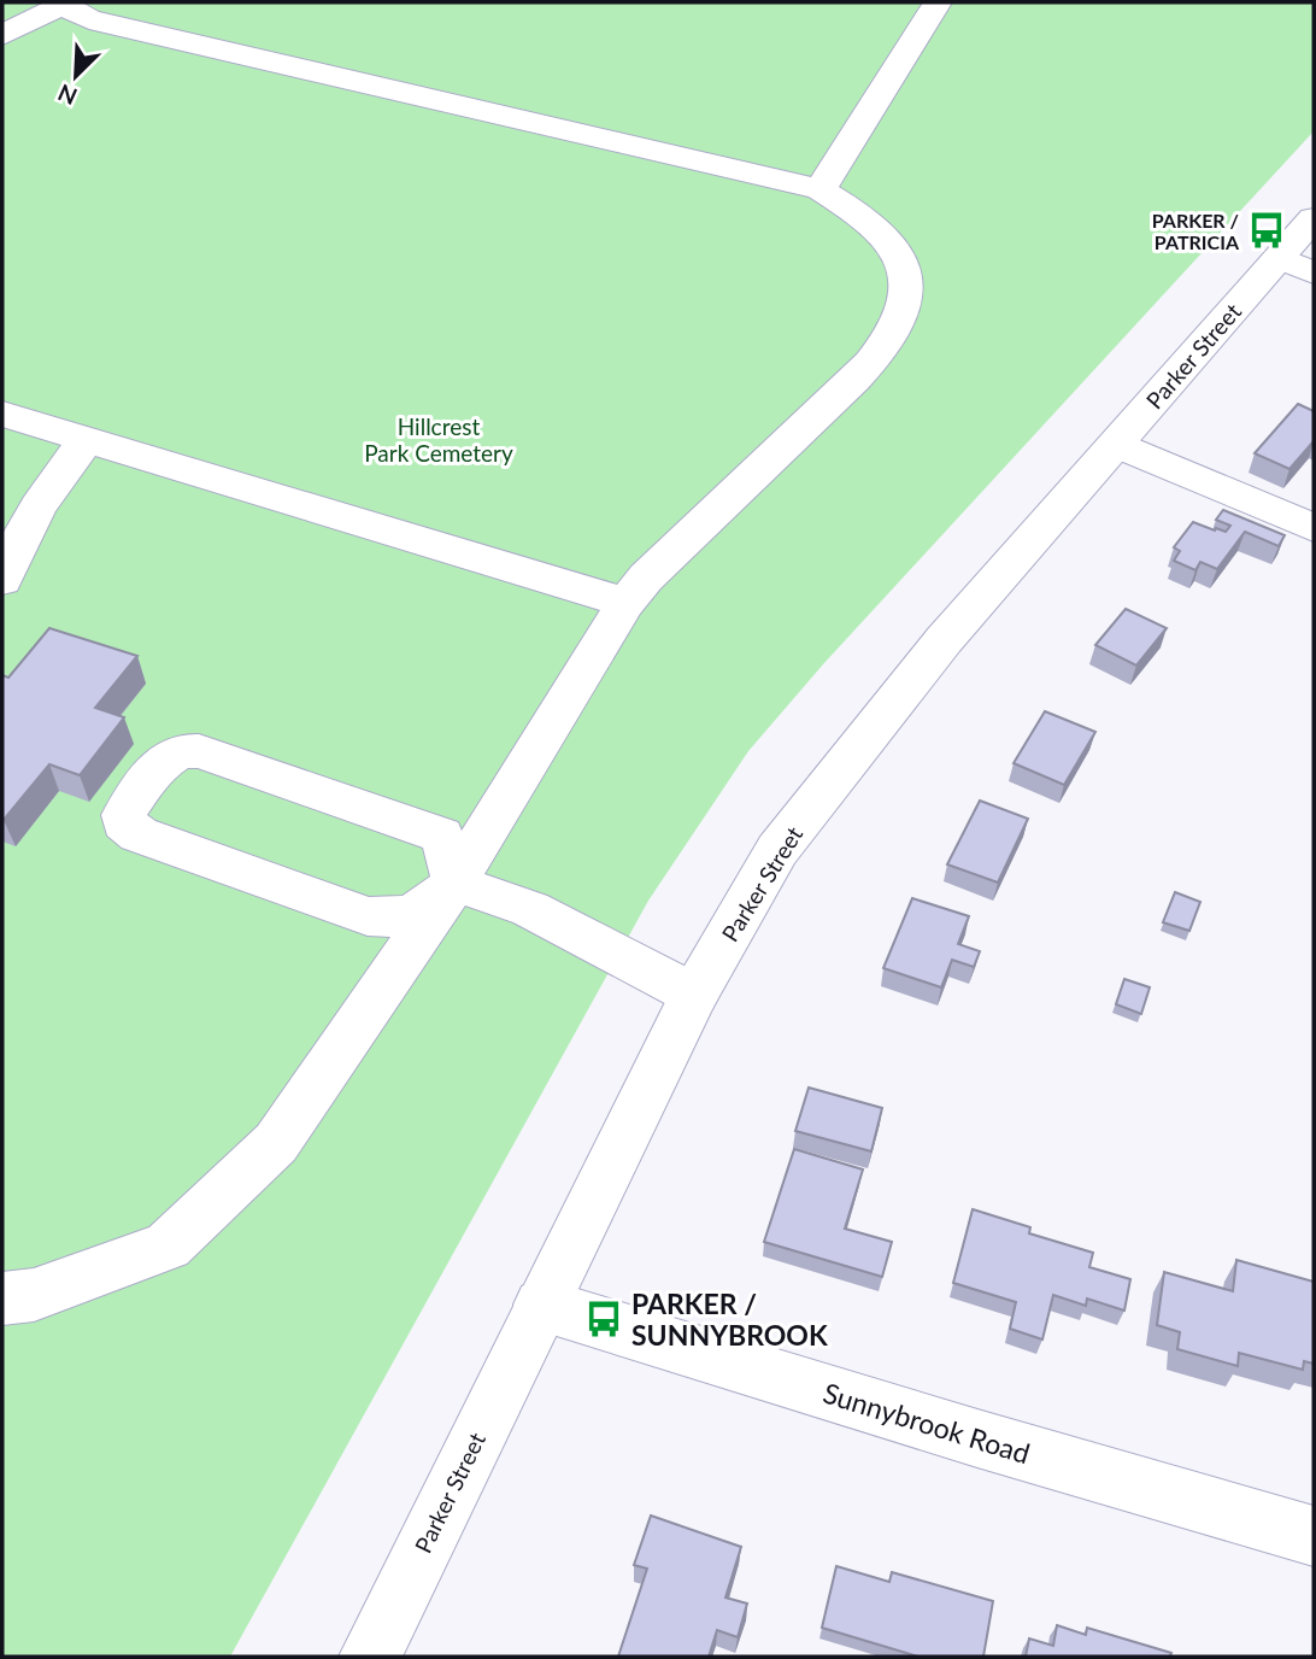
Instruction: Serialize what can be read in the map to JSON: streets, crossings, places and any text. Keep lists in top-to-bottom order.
{
  "streets": {
    "main road": ["Parker Street", "Sunnybrook Road"]
  },
  "crossings": [
    ["Parker Street", "Sunnybrook Road"]
  ],
  "parks": ["Hillcrest Park Cemetery"],
  "places": {
    "bus stop": ["PARKER / PATRICIA", "PARKER / SUNNYBROOK"]
  },
  "north": "bottom left"
}
